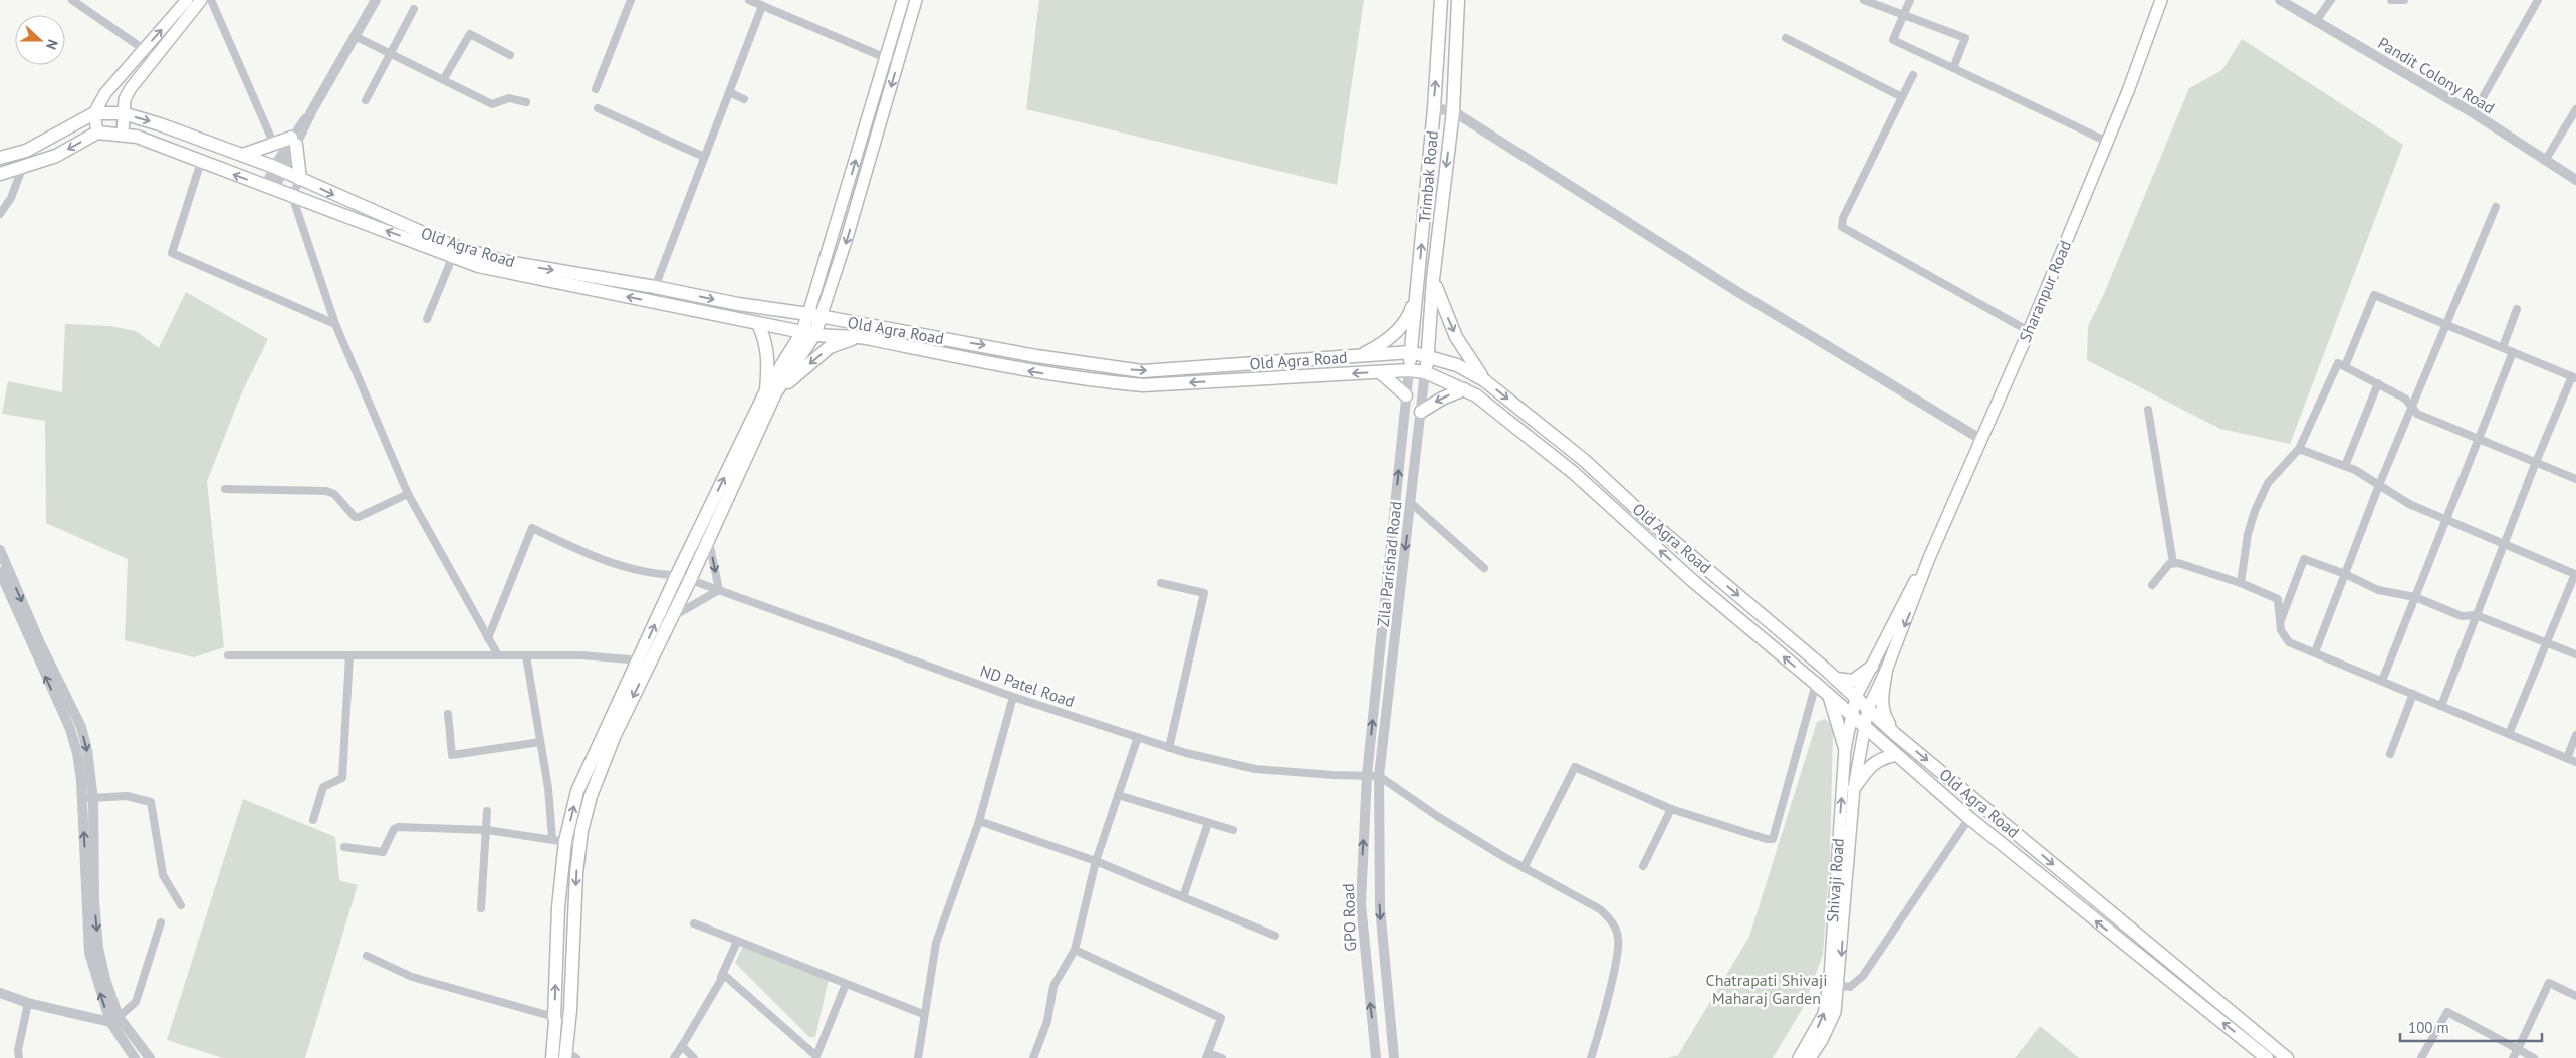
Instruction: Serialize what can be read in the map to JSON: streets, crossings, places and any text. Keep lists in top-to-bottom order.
{
  "streets": {
    "main road": [
      "Trimbak Road",
      "Old Agra Road",
      "Sharanpur Road",
      "Zila Parishad Road",
      "Shivaji Road"
    ],
    "street": ["Pandit Colony Road", "ND Patel Road", "GPO Road"]
  },
  "crossings": [
    ["Trimbak Road", "Old Agra Road"],
    ["Trimbak Road", "Zila Parishad Road"],
    ["Old Agra Road", "Sharanpur Road"],
    ["Old Agra Road", "Zila Parishad Road"],
    ["Old Agra Road", "Shivaji Road"],
    ["Sharanpur Road", "Shivaji Road"],
    ["Zila Parishad Road", "ND Patel Road"],
    ["Zila Parishad Road", "GPO Road"],
    ["ND Patel Road", "GPO Road"]
  ],
  "parks": ["Chatrapati Shivaji Maharaj Garden"],
  "scale_bar": "100 m",
  "north": "right"
}
